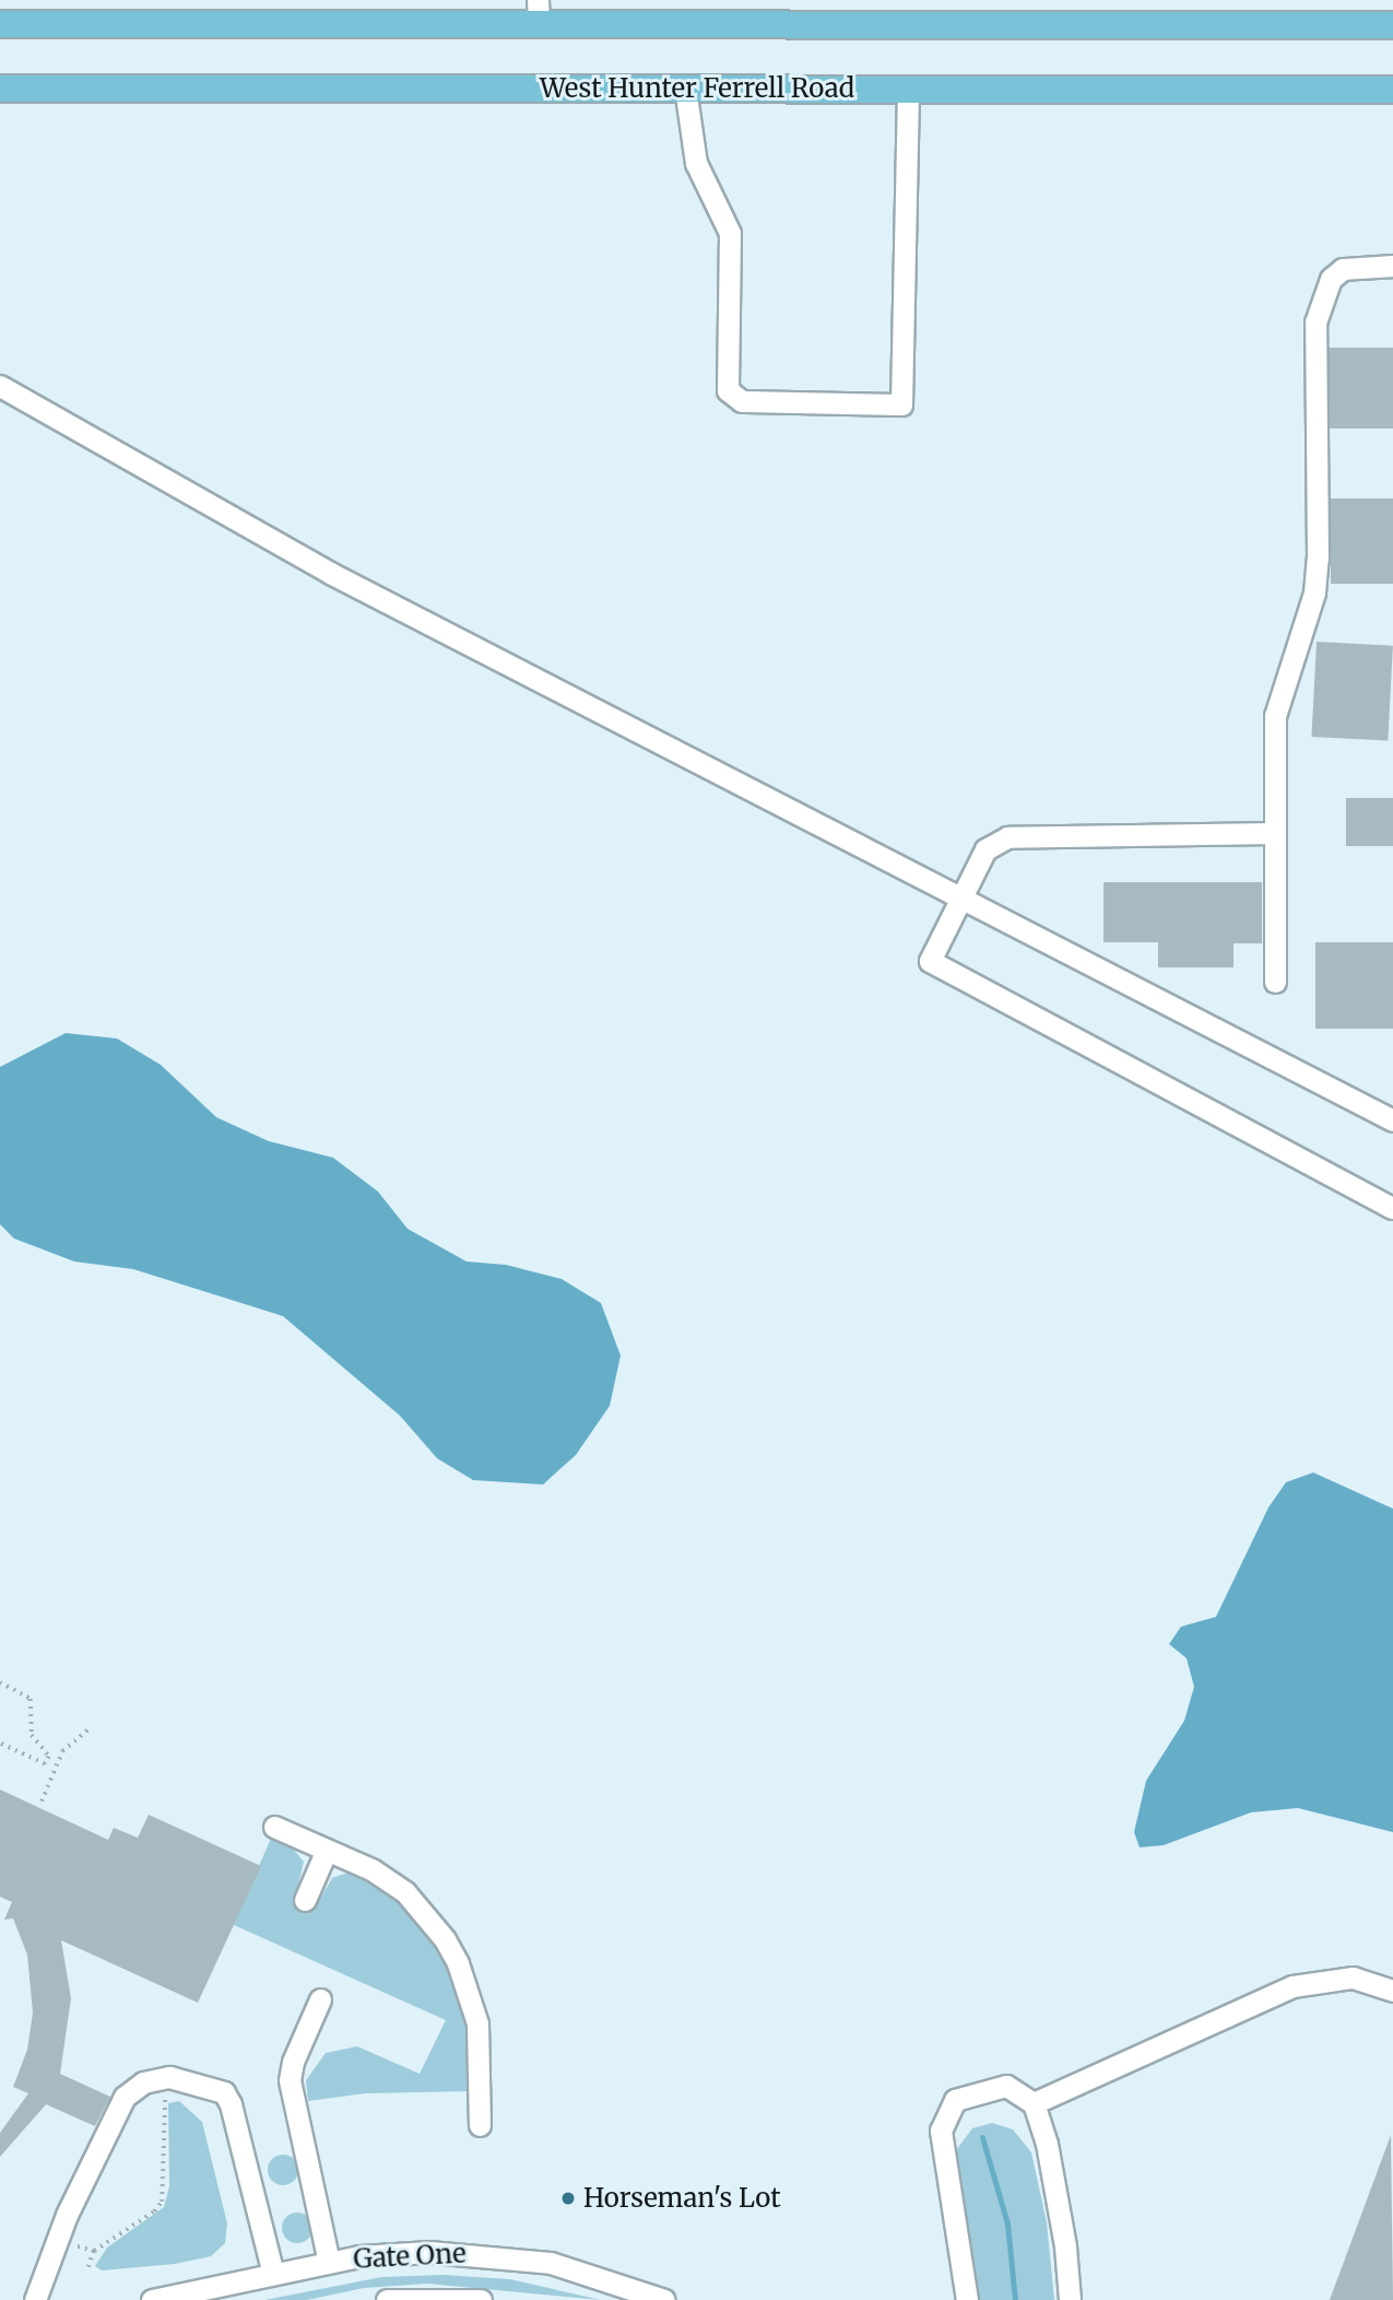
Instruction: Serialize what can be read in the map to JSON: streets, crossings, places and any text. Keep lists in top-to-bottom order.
{
  "streets": {
    "main road": ["West Hunter Ferrell Road"],
    "street": ["Gate One"]
  },
  "places": ["Horseman's Lot"]
}
